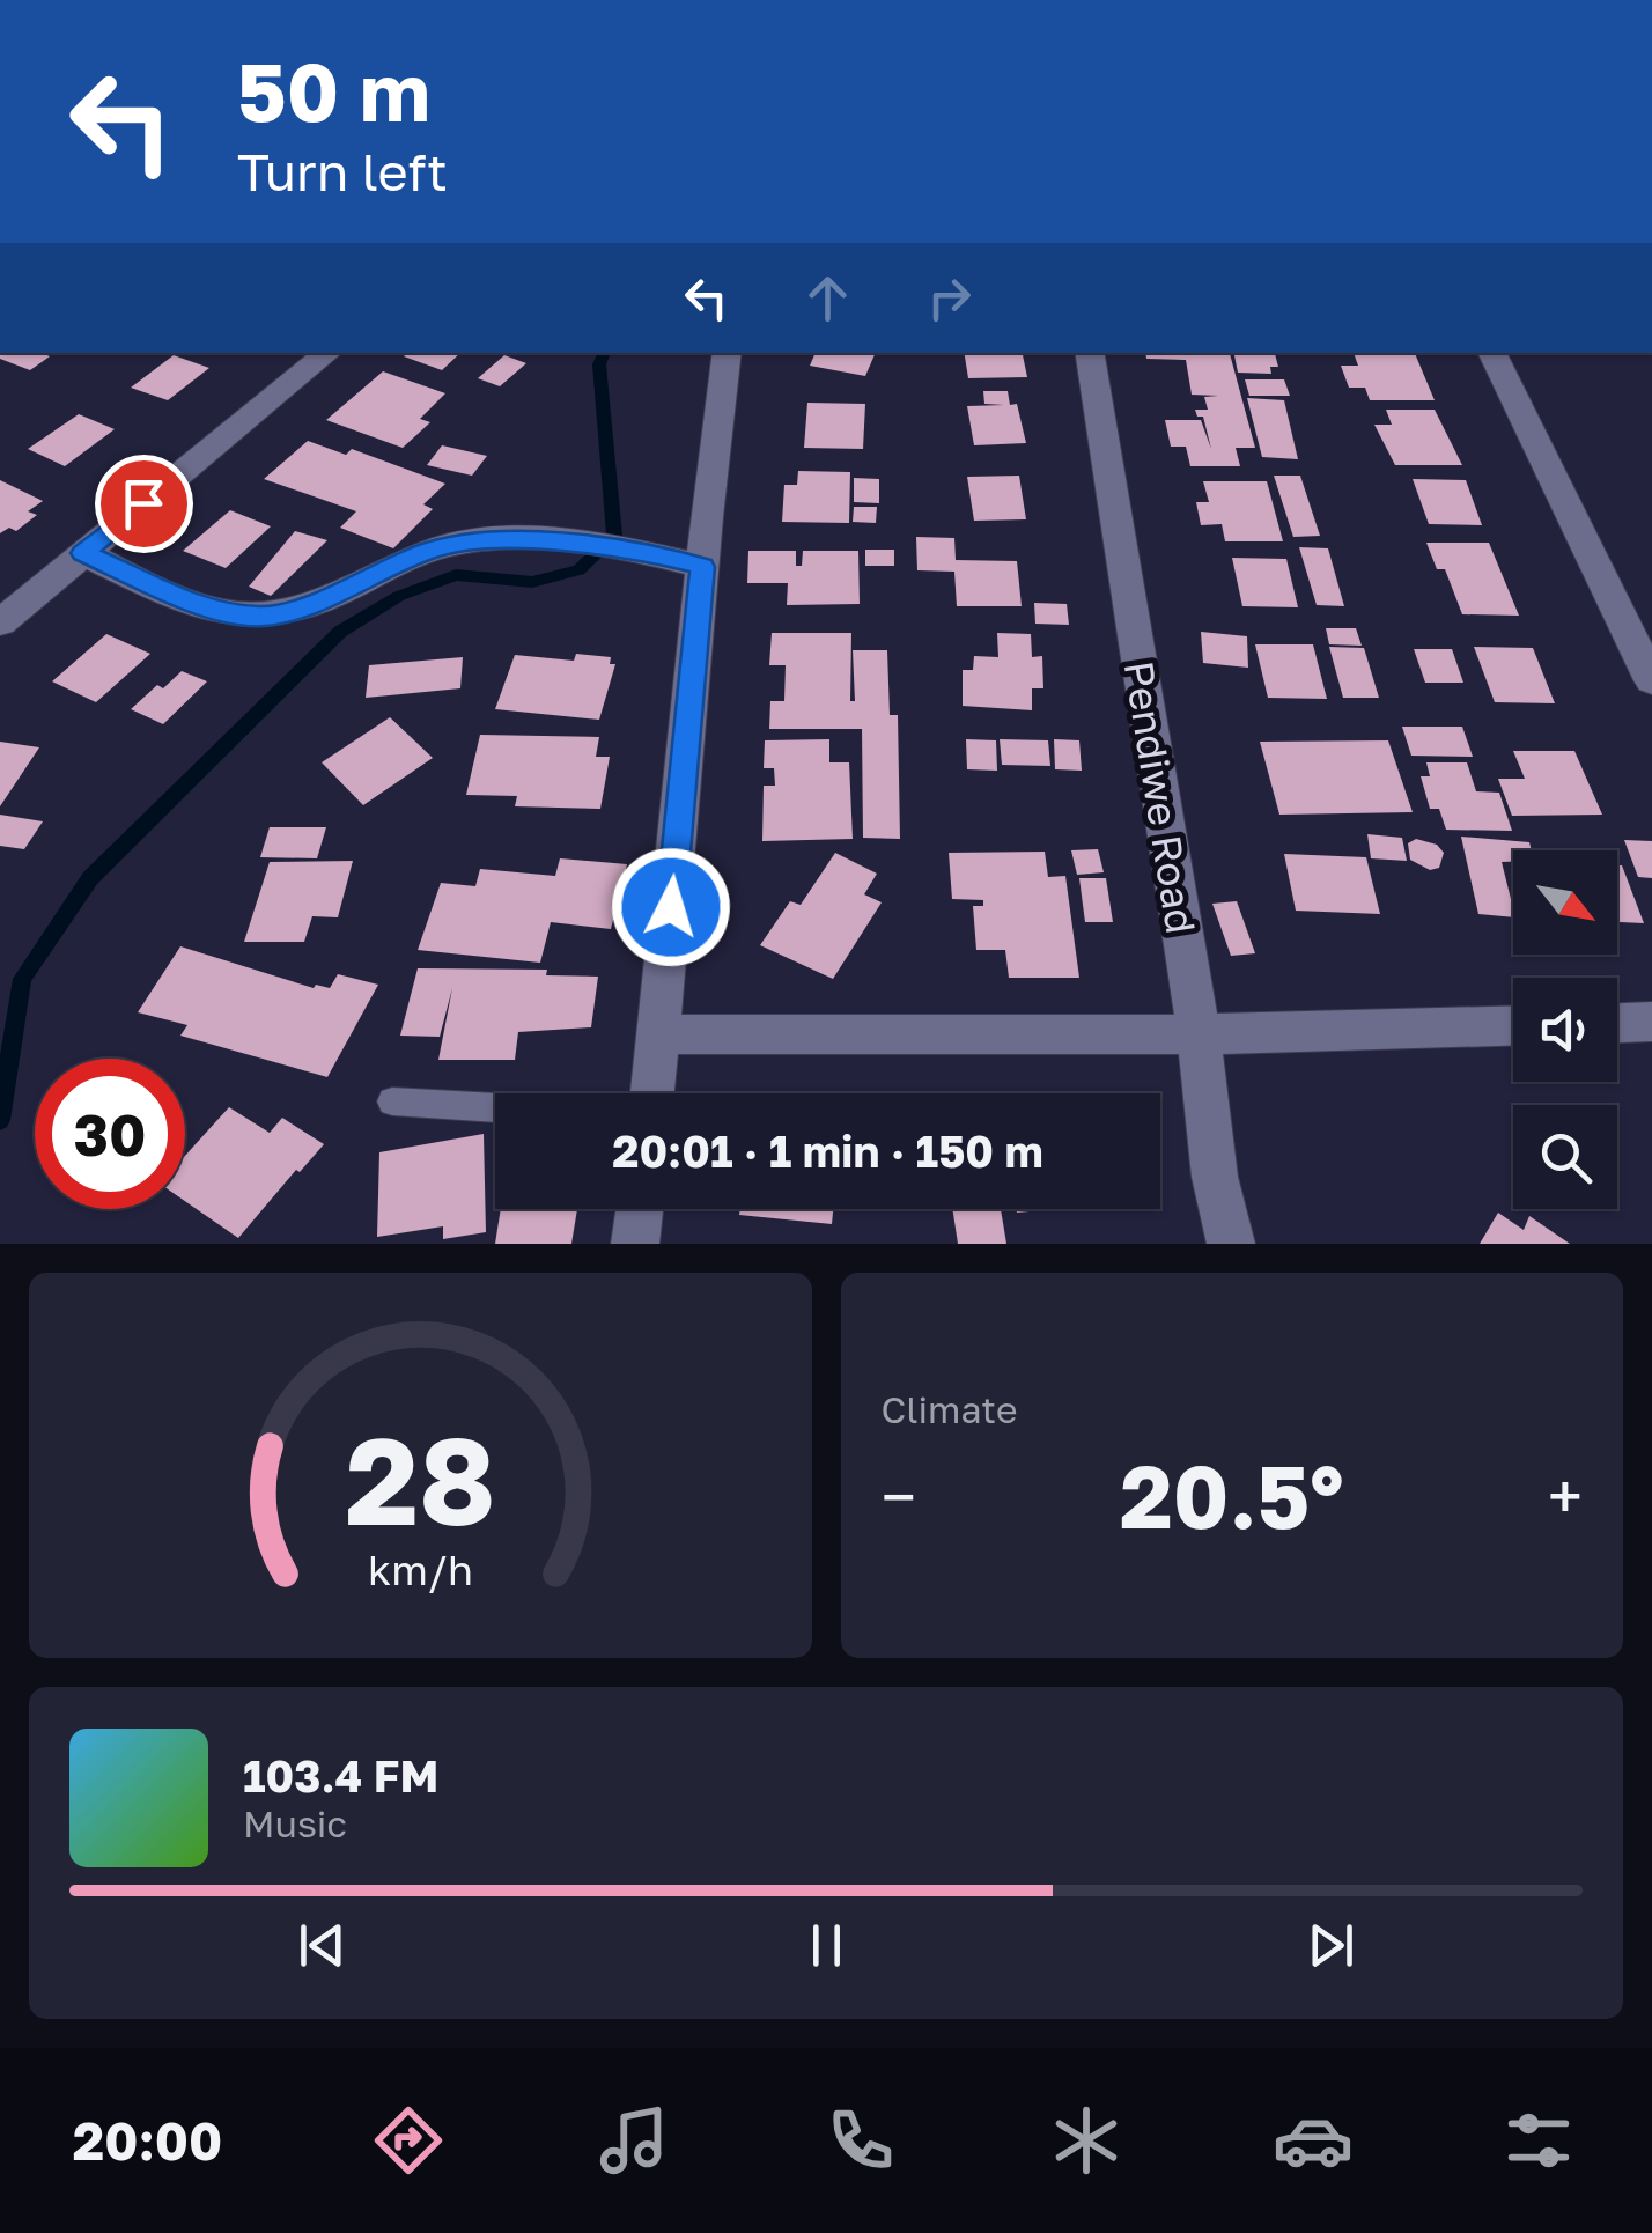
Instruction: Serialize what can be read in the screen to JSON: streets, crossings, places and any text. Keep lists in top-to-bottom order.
{
  "streets": {
    "street": ["Pendiwe Road"]
  },
  "north": "bottom right",
  "page": {
    "turn": ["50 m", "Turn left"],
    "limit": "30",
    "trip": "20:01 · 1 min · 150 m",
    "tile": "Climate",
    "heat": ["−", "20.5°", "+"],
    "song": ["103.4 FM", "Music"],
    "tabs": "20:00",
    "gauge": ["28", "km/h"]
  }
}
